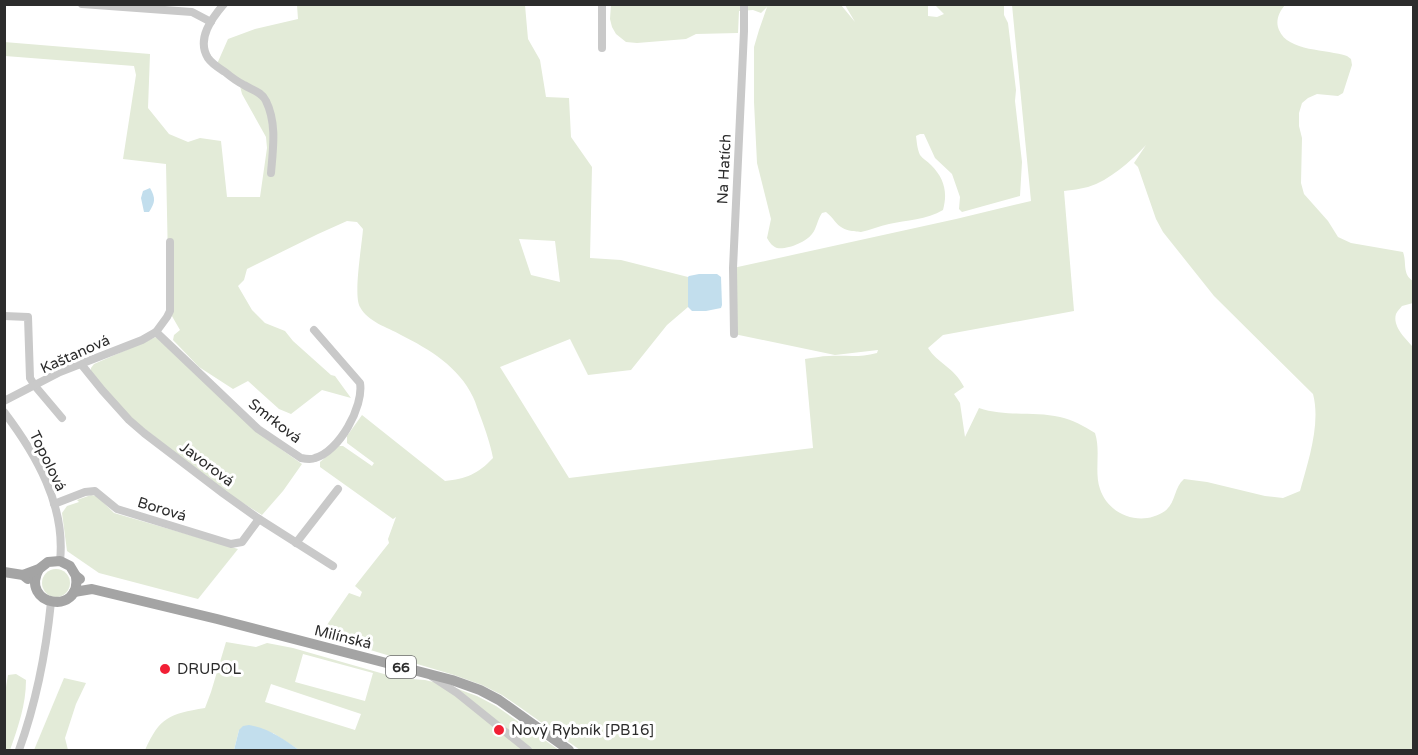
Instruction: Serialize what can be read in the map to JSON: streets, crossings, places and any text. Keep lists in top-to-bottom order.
{
  "streets": {
    "main road": ["Milínská", "66"],
    "street": [
      "Na Hatích",
      "Kaštanová",
      "Smrková",
      "Topolová",
      "Javorová",
      "Borová"
    ]
  },
  "crossings": [
    ["Kaštanová", "Smrková"],
    ["Kaštanová", "Javorová"],
    ["Topolová", "Borová"],
    ["Topolová", "Milínská"],
    ["Javorová", "Borová"]
  ],
  "places": ["DRUPOL", "Nový Rybník [PB16]"]
}
